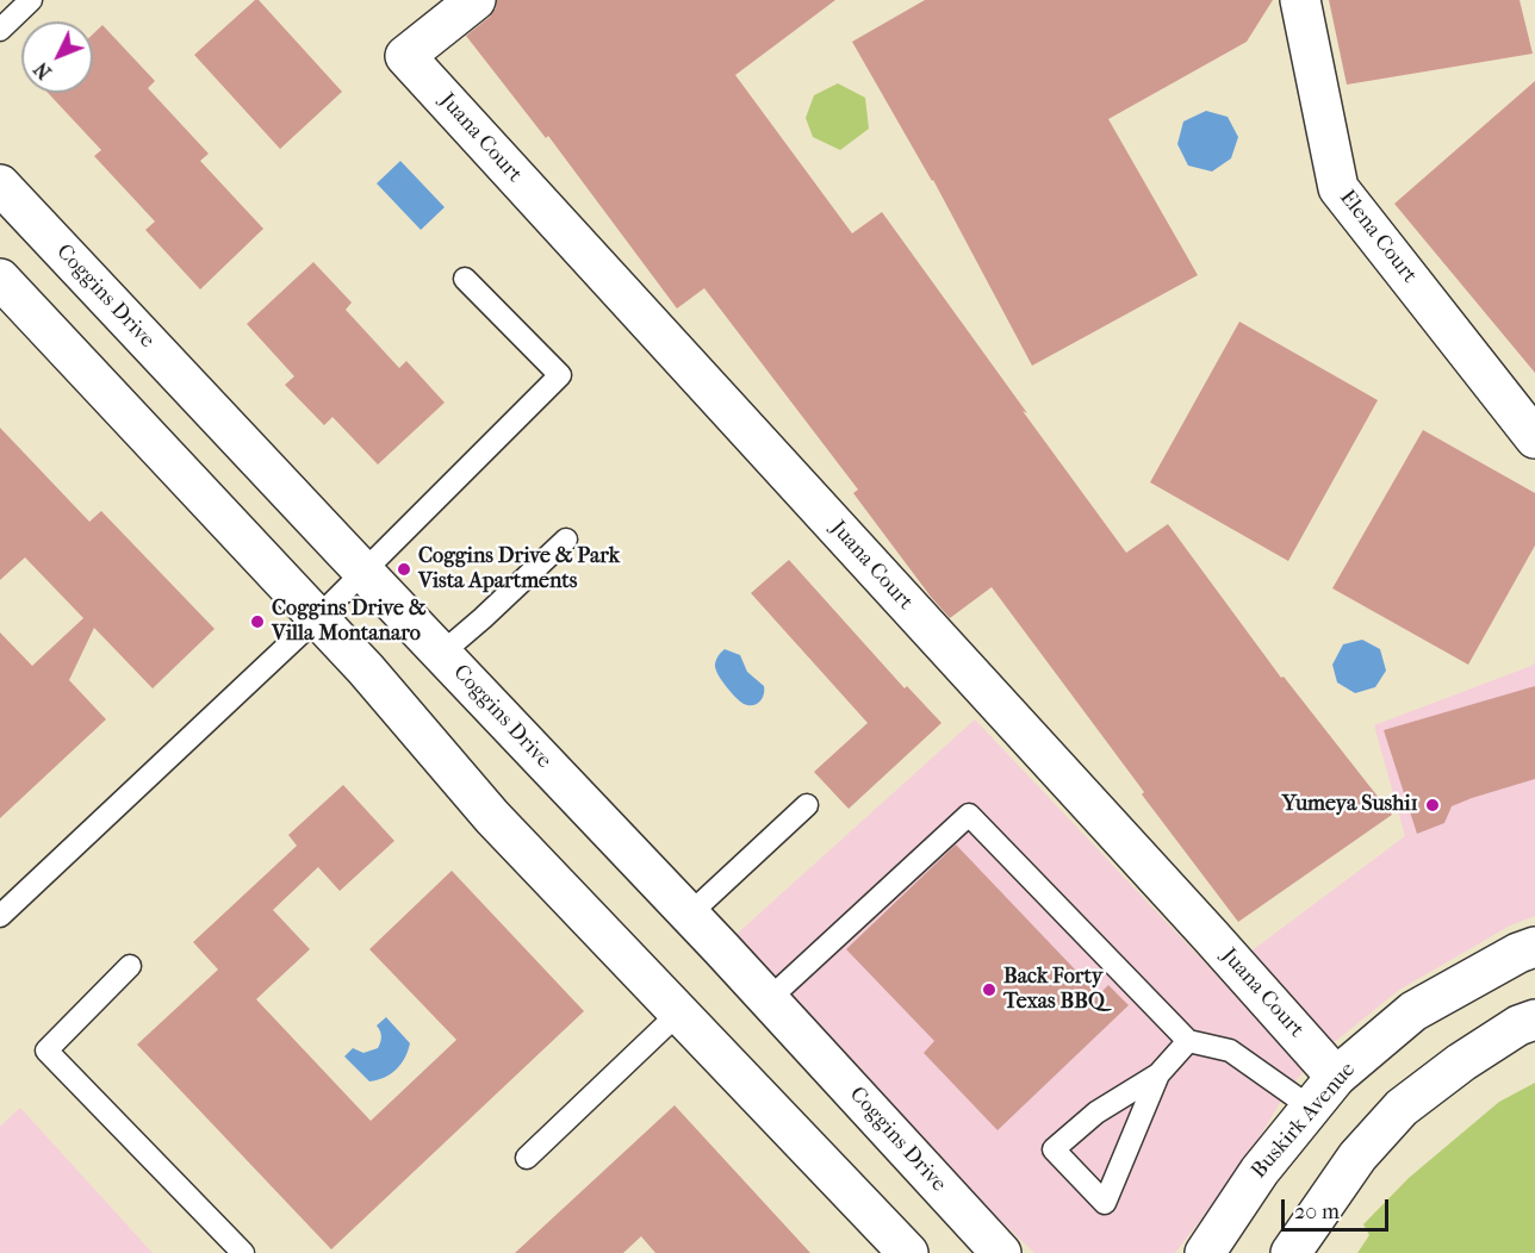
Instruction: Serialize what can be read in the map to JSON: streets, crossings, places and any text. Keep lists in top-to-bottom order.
{
  "streets": {
    "street": [
      "Juana Court",
      "Elena Court",
      "Coggins Drive",
      "Buskirk Avenue"
    ]
  },
  "crossings": [
    ["Juana Court", "Buskirk Avenue"]
  ],
  "places": [
    "Coggins Drive & Park Vista Apartments",
    "Coggins Drive & Villa Montanaro",
    "Yumeya Sushi1",
    "Back Forty Texas BBQ"
  ],
  "scale_bar": "20 m",
  "north": "bottom left"
}
